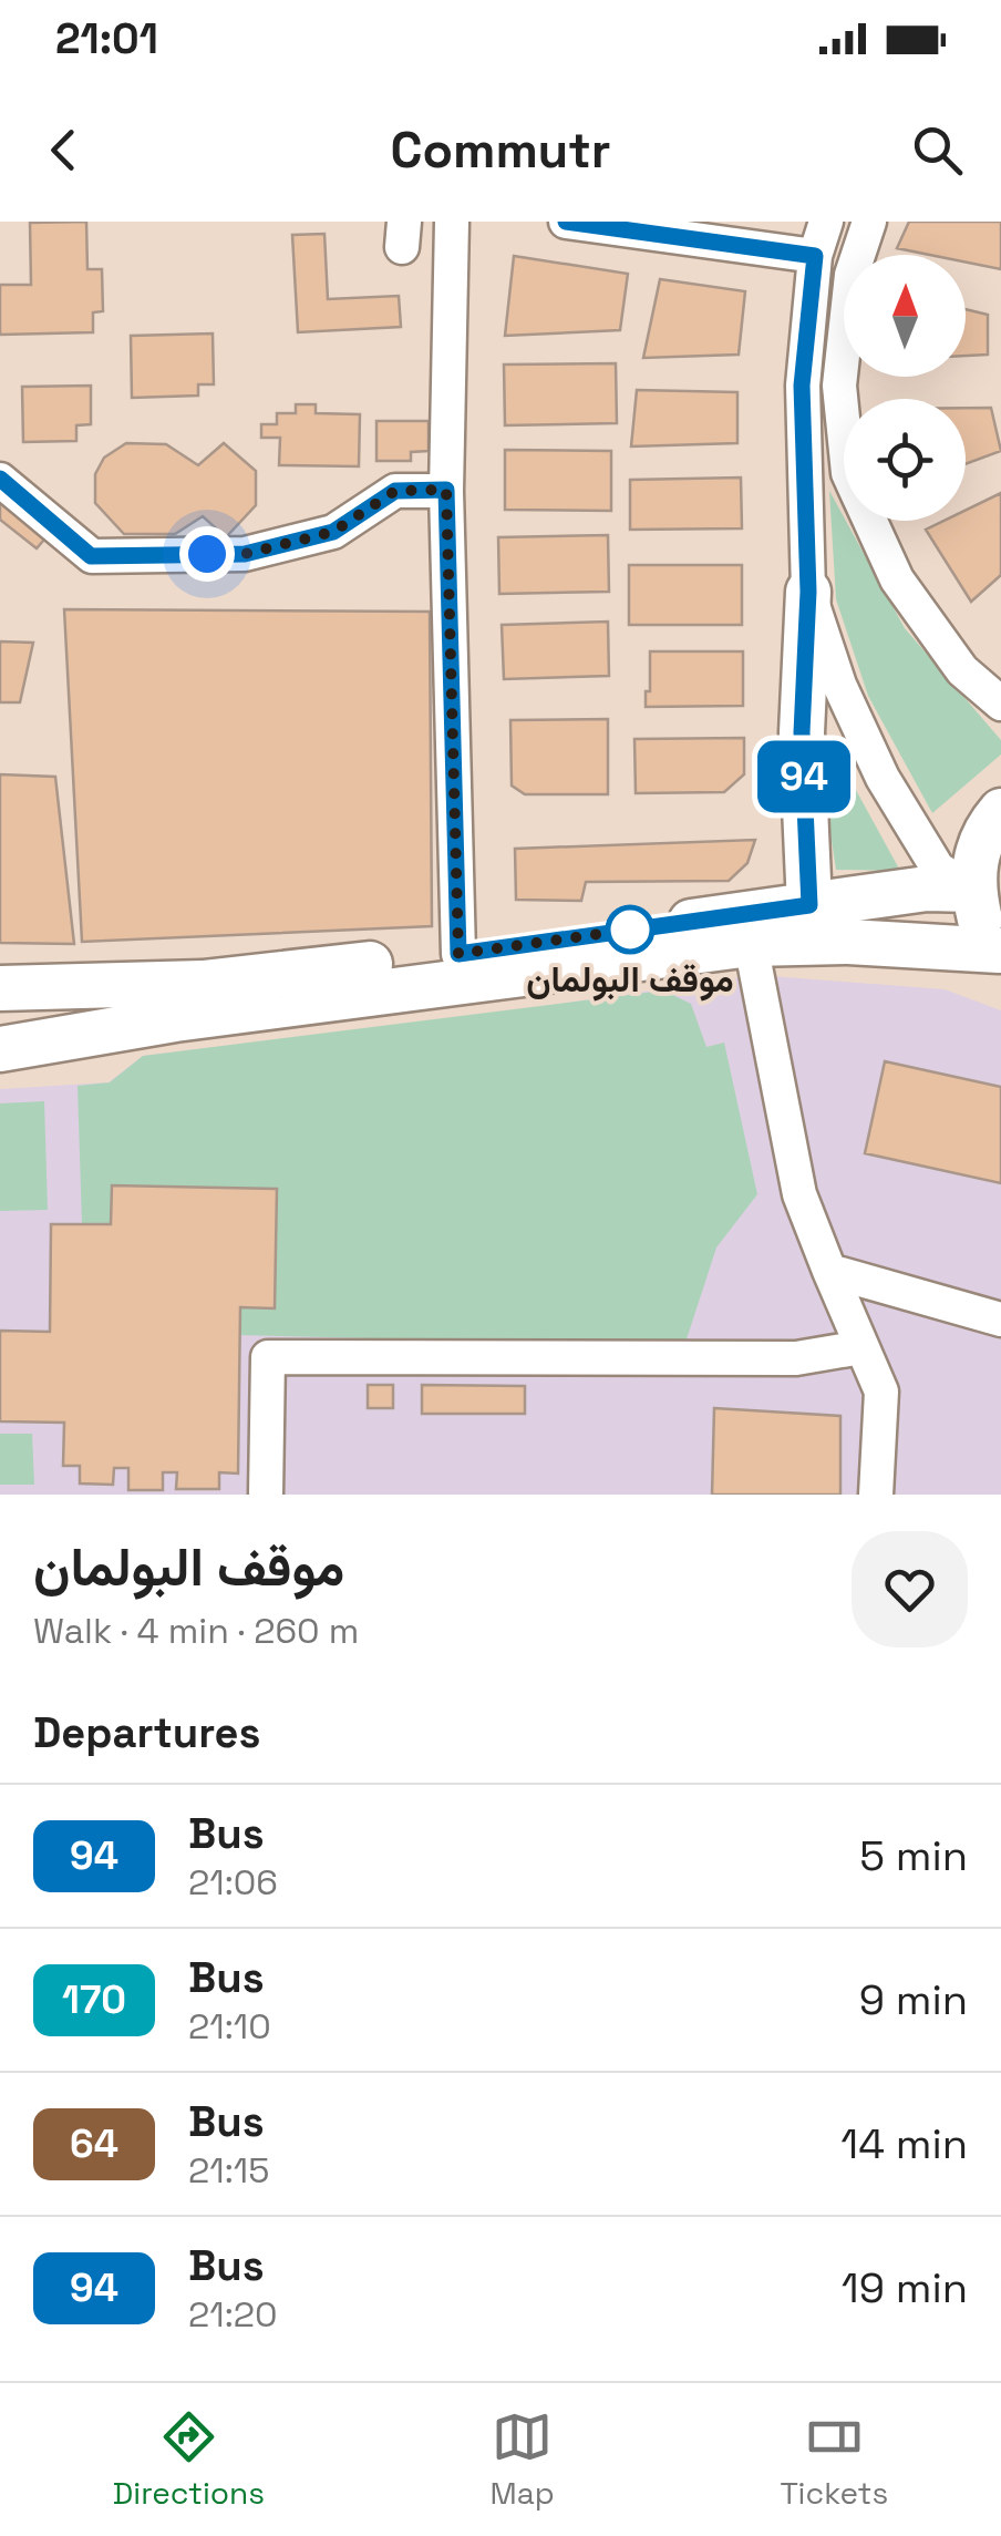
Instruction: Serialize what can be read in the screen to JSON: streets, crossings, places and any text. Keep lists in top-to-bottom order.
{
  "places": ["موقف البولمان"],
  "lines": ["bus line 94"],
  "north": "top",
  "page": {
    "status": "21:01",
    "header": "Commutr",
    "on_map": "94",
    "heading": [
      ["موقف البولمان", "Walk · 4 min · 260 m"],
      "Departures"
    ],
    "list": [
      {
        "mark": "94",
        "name": "Bus",
        "note": "21:06",
        "value": "5 min"
      },
      {
        "mark": "170",
        "name": "Bus",
        "note": "21:10",
        "value": "9 min"
      },
      {
        "mark": "64",
        "name": "Bus",
        "note": "21:15",
        "value": "14 min"
      },
      {
        "mark": "94",
        "name": "Bus",
        "note": "21:20",
        "value": "19 min"
      }
    ],
    "tabs": ["Directions", "Map", "Tickets"]
  }
}
